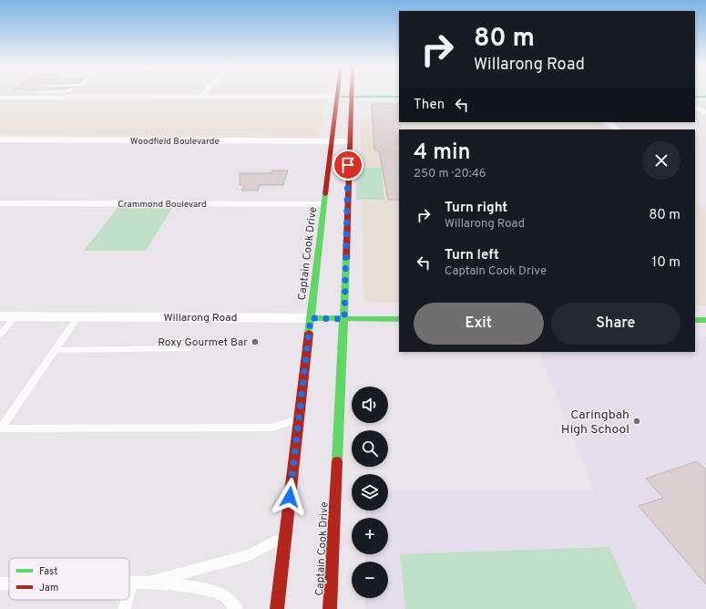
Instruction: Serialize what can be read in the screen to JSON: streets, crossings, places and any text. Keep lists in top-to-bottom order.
{
  "streets": {
    "main road": ["Captain Cook Drive", "Willarong Road"],
    "street": ["Woodfield Boulevarde", "Crammond Boulevard"]
  },
  "crossings": [
    ["Woodfield Boulevarde", "Captain Cook Drive"],
    ["Crammond Boulevard", "Captain Cook Drive"],
    ["Captain Cook Drive", "Willarong Road"]
  ],
  "places": ["Roxy Gourmet Bar", "Caringbah High School"],
  "legend": ["Fast", "Jam"],
  "page": {
    "turn": ["80 m", "Willarong Road"],
    "then": "Then",
    "heading": ["4 min", "250 m · 20:46"],
    "list": [
      {
        "name": "Turn right",
        "note": "Willarong Road",
        "value": "80 m"
      },
      {
        "name": "Turn left",
        "note": "Captain Cook Drive",
        "value": "10 m"
      }
    ],
    "buttons": ["Exit", "Share"],
    "map_buttons": ["+", "−"]
  }
}
